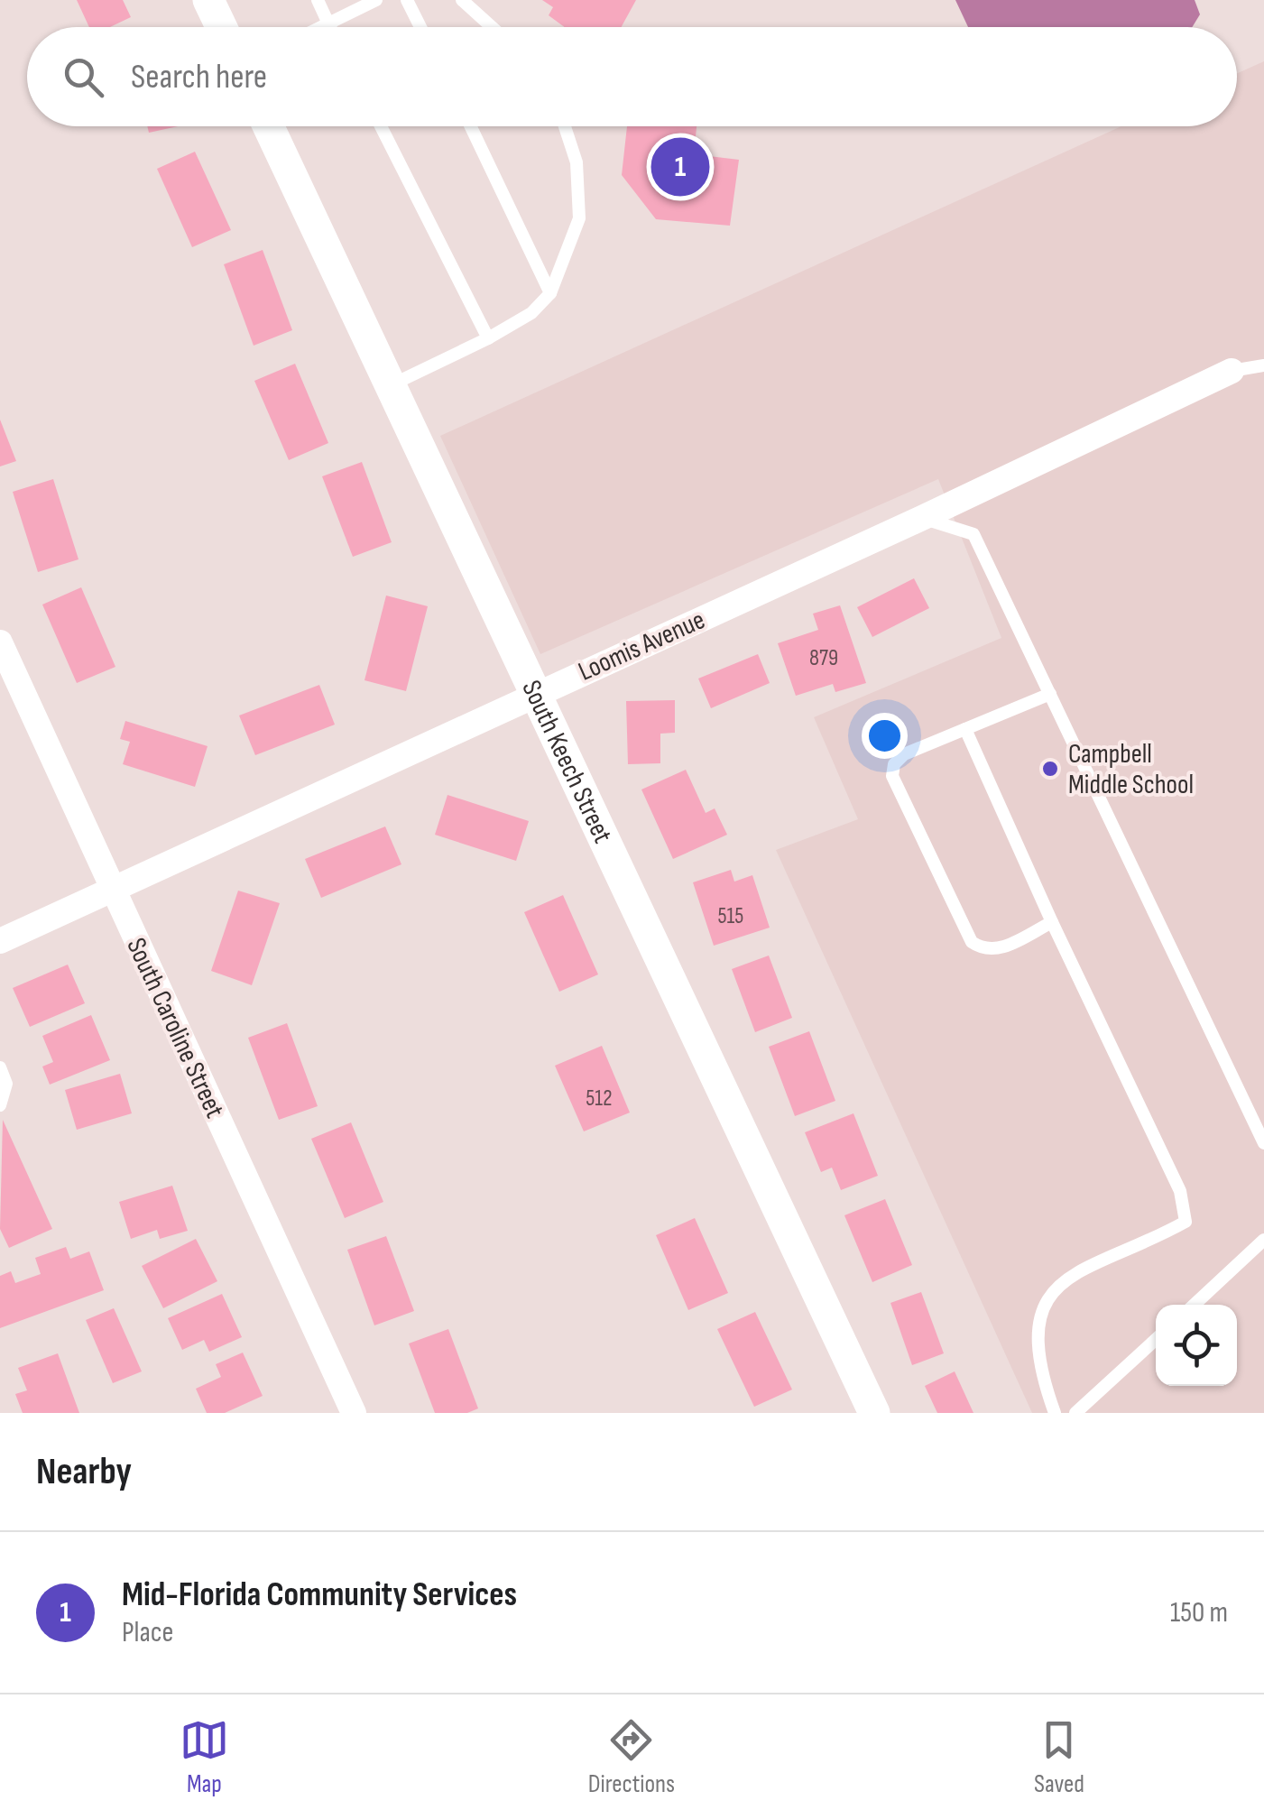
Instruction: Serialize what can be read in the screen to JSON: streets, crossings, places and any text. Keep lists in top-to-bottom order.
{
  "streets": {
    "street": ["Loomis Avenue", "South Keech Street", "South Caroline Street"]
  },
  "crossings": [
    ["Loomis Avenue", "South Keech Street"],
    ["Loomis Avenue", "South Caroline Street"]
  ],
  "places": ["Campbell Middle School"],
  "house_numbers": ["879", "515", "512"],
  "page": {
    "search": "Search here",
    "pins": "1",
    "heading": "Nearby",
    "list": [
      {
        "mark": "1",
        "name": "Mid-Florida Community Services",
        "note": "Place",
        "value": "150 m"
      }
    ],
    "nav": ["Map", "Directions", "Saved"]
  }
}
